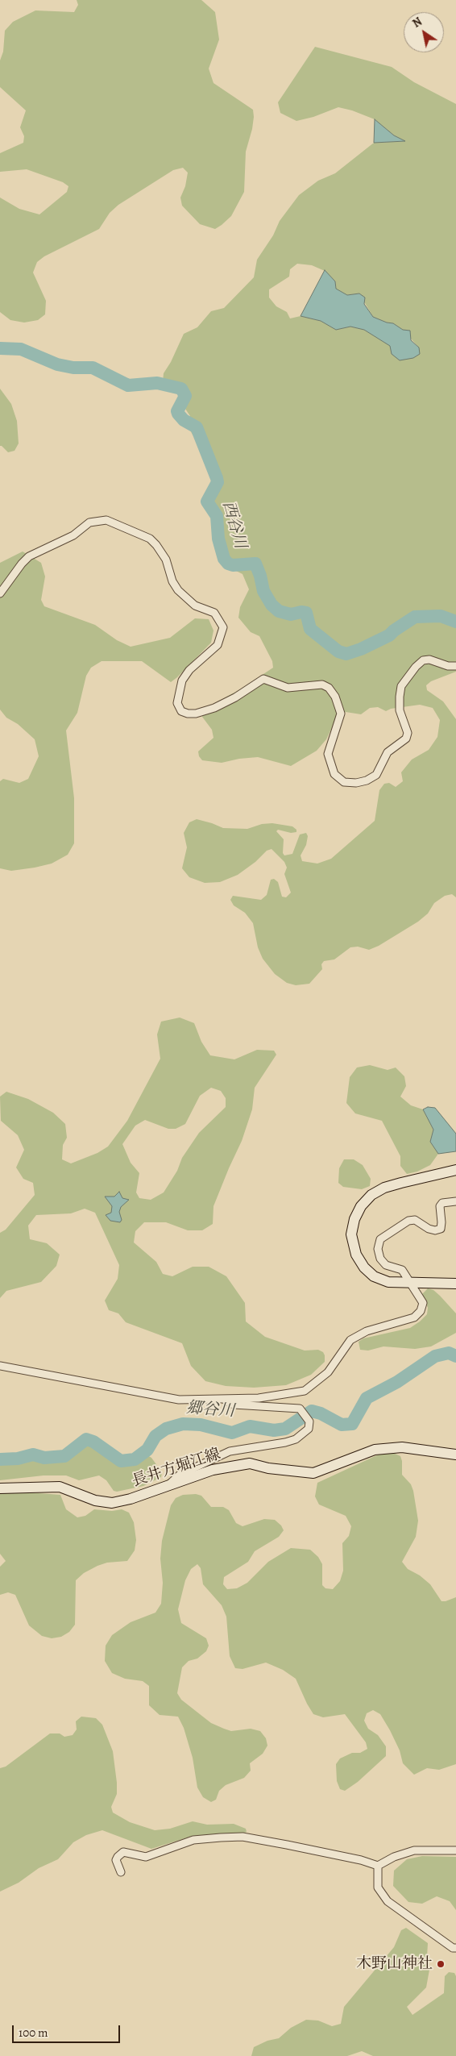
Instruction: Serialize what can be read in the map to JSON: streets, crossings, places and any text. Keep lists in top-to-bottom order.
{
  "streets": {
    "main road": ["長井方堀江線"]
  },
  "water": ["西谷川", "郷谷川"],
  "places": ["木野山神社"],
  "scale_bar": "100 m",
  "north": "top left"
}
